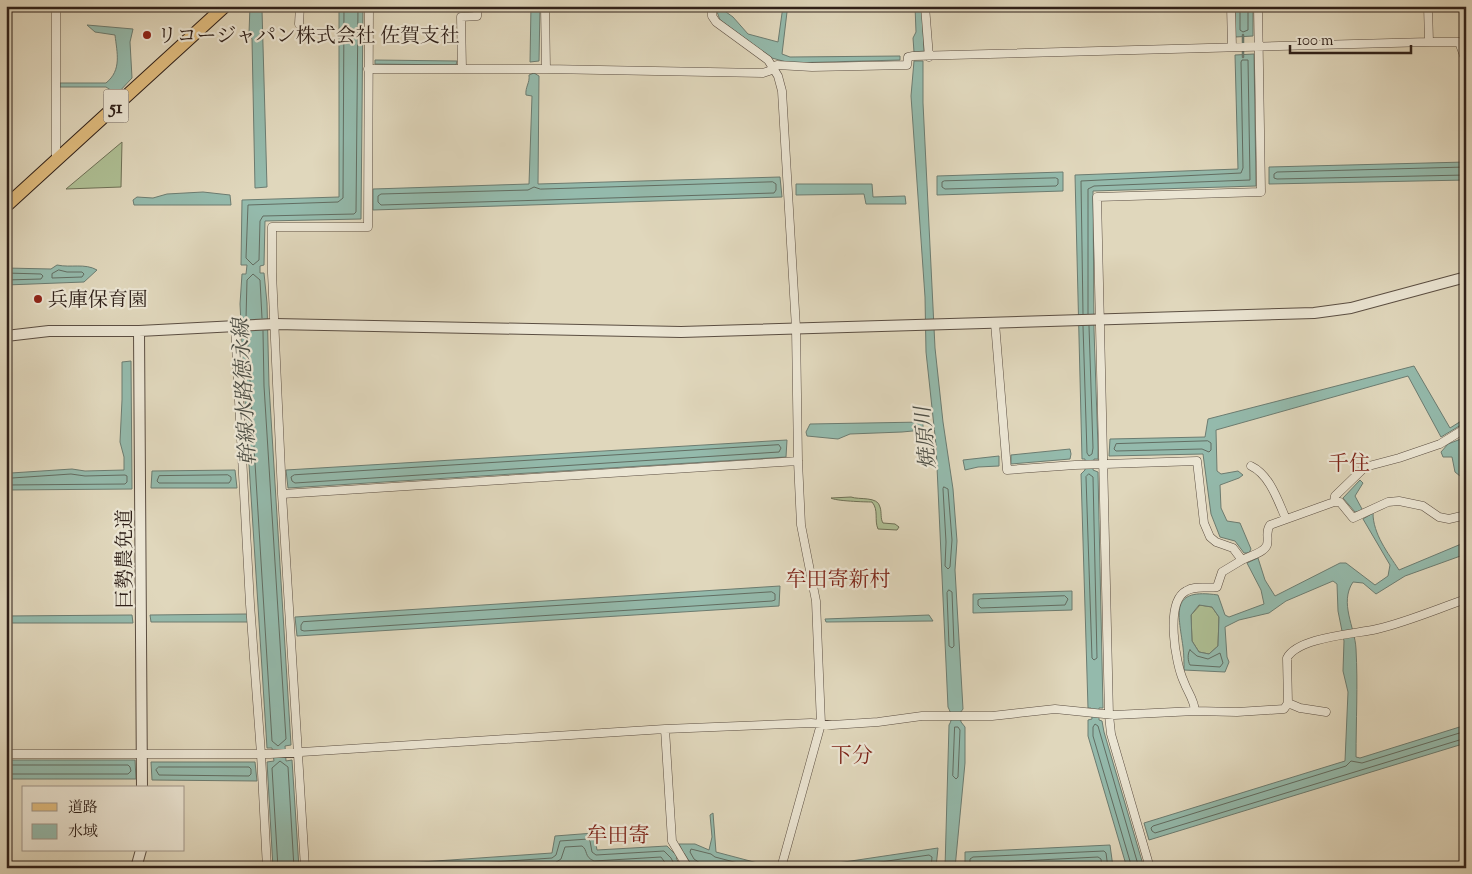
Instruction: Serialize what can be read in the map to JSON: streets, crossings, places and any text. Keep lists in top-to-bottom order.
{
  "streets": {
    "main road": ["51"],
    "street": ["巨勢農免道"]
  },
  "districts": [
    "千住",
    "牟田寄新村",
    "下分",
    "牟田寄"
  ],
  "water": ["幹線水路徳永線", "焼原川"],
  "places": ["リコージャパン株式会社 佐賀支社", "兵庫保育園"],
  "legend": ["道路", "水域"],
  "scale_bar": "100 m"
}
